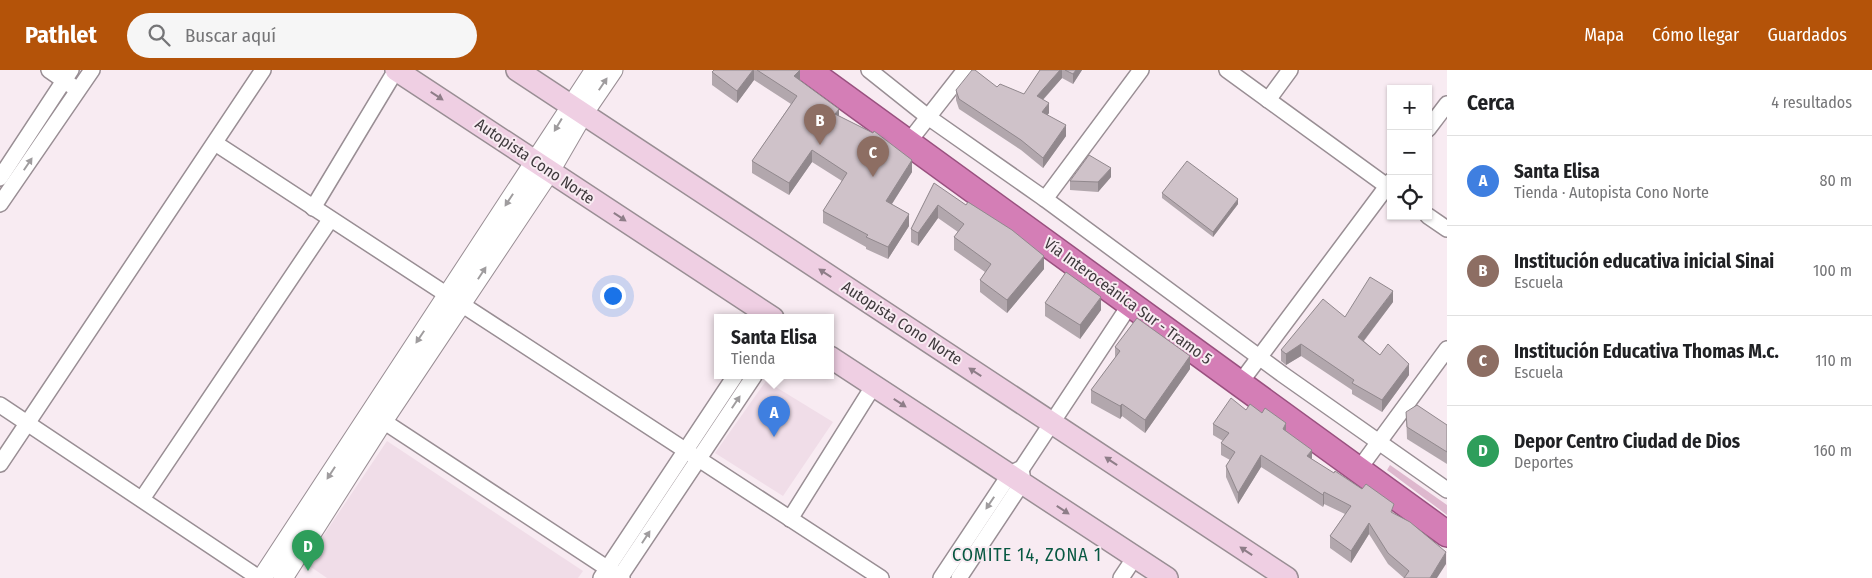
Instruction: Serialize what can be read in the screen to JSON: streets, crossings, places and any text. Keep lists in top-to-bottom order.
{
  "streets": {
    "highway": ["Vía Interoceánica Sur - Tramo 5"],
    "main road": ["Autopista Cono Norte"]
  },
  "districts": ["COMITE 14, ZONA 1"],
  "page": {
    "header": "Pathlet",
    "search": "Buscar aquí",
    "nav": ["Mapa", "Cómo llegar", "Guardados"],
    "heading": ["Cerca", "4 resultados"],
    "map_buttons": ["+", "−"],
    "pins": [
      "B",
      "C",
      "A",
      "D"
    ],
    "list": [
      {
        "mark": "A",
        "name": "Santa Elisa",
        "note": "Tienda · Autopista Cono Norte",
        "value": "80 m"
      },
      {
        "mark": "B",
        "name": "Institución educativa inicial Sinai",
        "note": "Escuela",
        "value": "100 m"
      },
      {
        "mark": "C",
        "name": "Institución Educativa Thomas M.c.",
        "note": "Escuela",
        "value": "110 m"
      },
      {
        "mark": "D",
        "name": "Depor Centro Ciudad de Dios",
        "note": "Deportes",
        "value": "160 m"
      }
    ],
    "popup": ["Santa Elisa", "Tienda"]
  }
}
